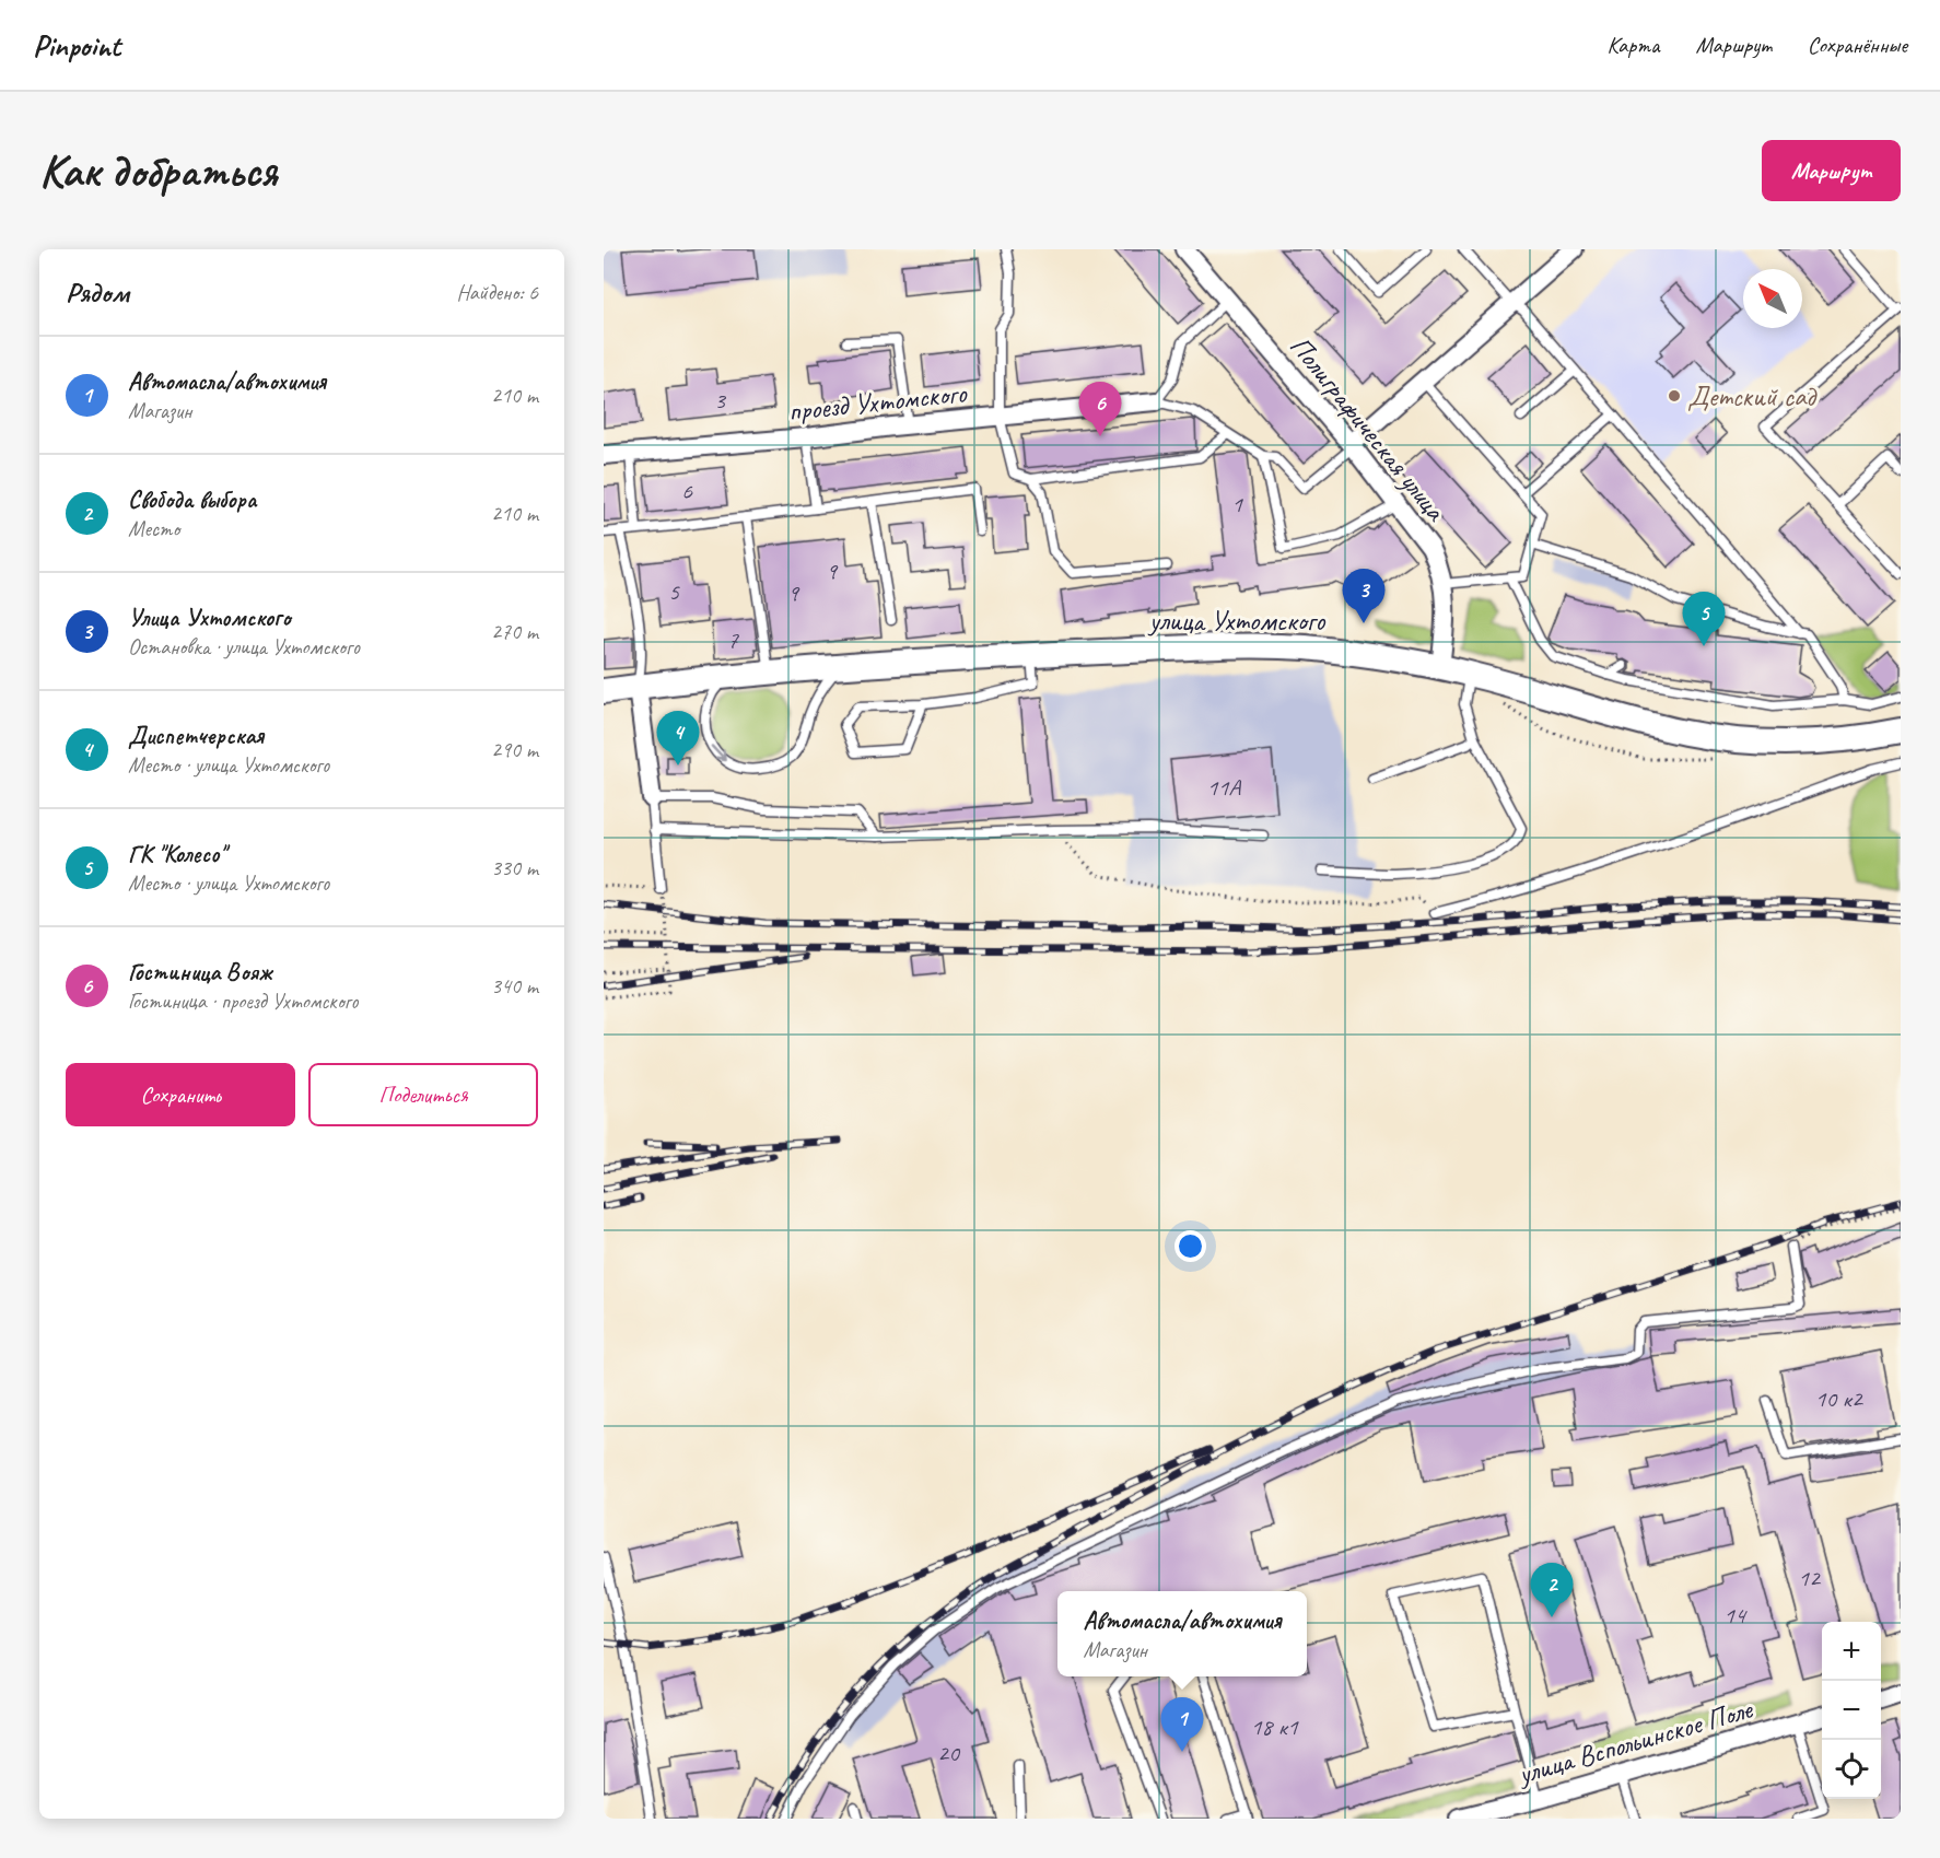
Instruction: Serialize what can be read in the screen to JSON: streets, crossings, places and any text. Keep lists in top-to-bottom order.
{
  "streets": {
    "street": [
      "проезд Ухтомского",
      "Полиграфическая улица",
      "улица Ухтомского",
      "улица Вспольинское Поле"
    ]
  },
  "crossings": [
    ["Полиграфическая улица", "улица Ухтомского"]
  ],
  "places": ["Детский сад"],
  "house_numbers": [
    "3",
    "6",
    "1",
    "9",
    "5",
    "9",
    "7",
    "11А",
    "10 к2",
    "12",
    "14",
    "18 к1",
    "20"
  ],
  "north": "top left",
  "page": {
    "header": "Pinpoint",
    "nav": ["Карта", "Маршрут", "Сохранённые"],
    "buttons": [
      "Маршрут",
      ["Сохранить", "Поделиться"]
    ],
    "title": "Как добраться",
    "heading": ["Рядом", "Найдено: 6"],
    "list": [
      {
        "mark": "1",
        "name": "Автомасла/автохимия",
        "note": "Магазин",
        "value": "210 m"
      },
      {
        "mark": "2",
        "name": "Свобода выбора",
        "note": "Место",
        "value": "210 m"
      },
      {
        "mark": "3",
        "name": "Улица Ухтомского",
        "note": "Остановка · улица Ухтомского",
        "value": "270 m"
      },
      {
        "mark": "4",
        "name": "Диспетчерская",
        "note": "Место · улица Ухтомского",
        "value": "290 m"
      },
      {
        "mark": "5",
        "name": "ГК \"Колесо\"",
        "note": "Место · улица Ухтомского",
        "value": "330 m"
      },
      {
        "mark": "6",
        "name": "Гостиница Вояж",
        "note": "Гостиница · проезд Ухтомского",
        "value": "340 m"
      }
    ],
    "pins": [
      "6",
      "3",
      "5",
      "4",
      "2",
      "1"
    ],
    "popup": ["Автомасла/автохимия", "Магазин"],
    "map_buttons": ["+", "−"]
  }
}
